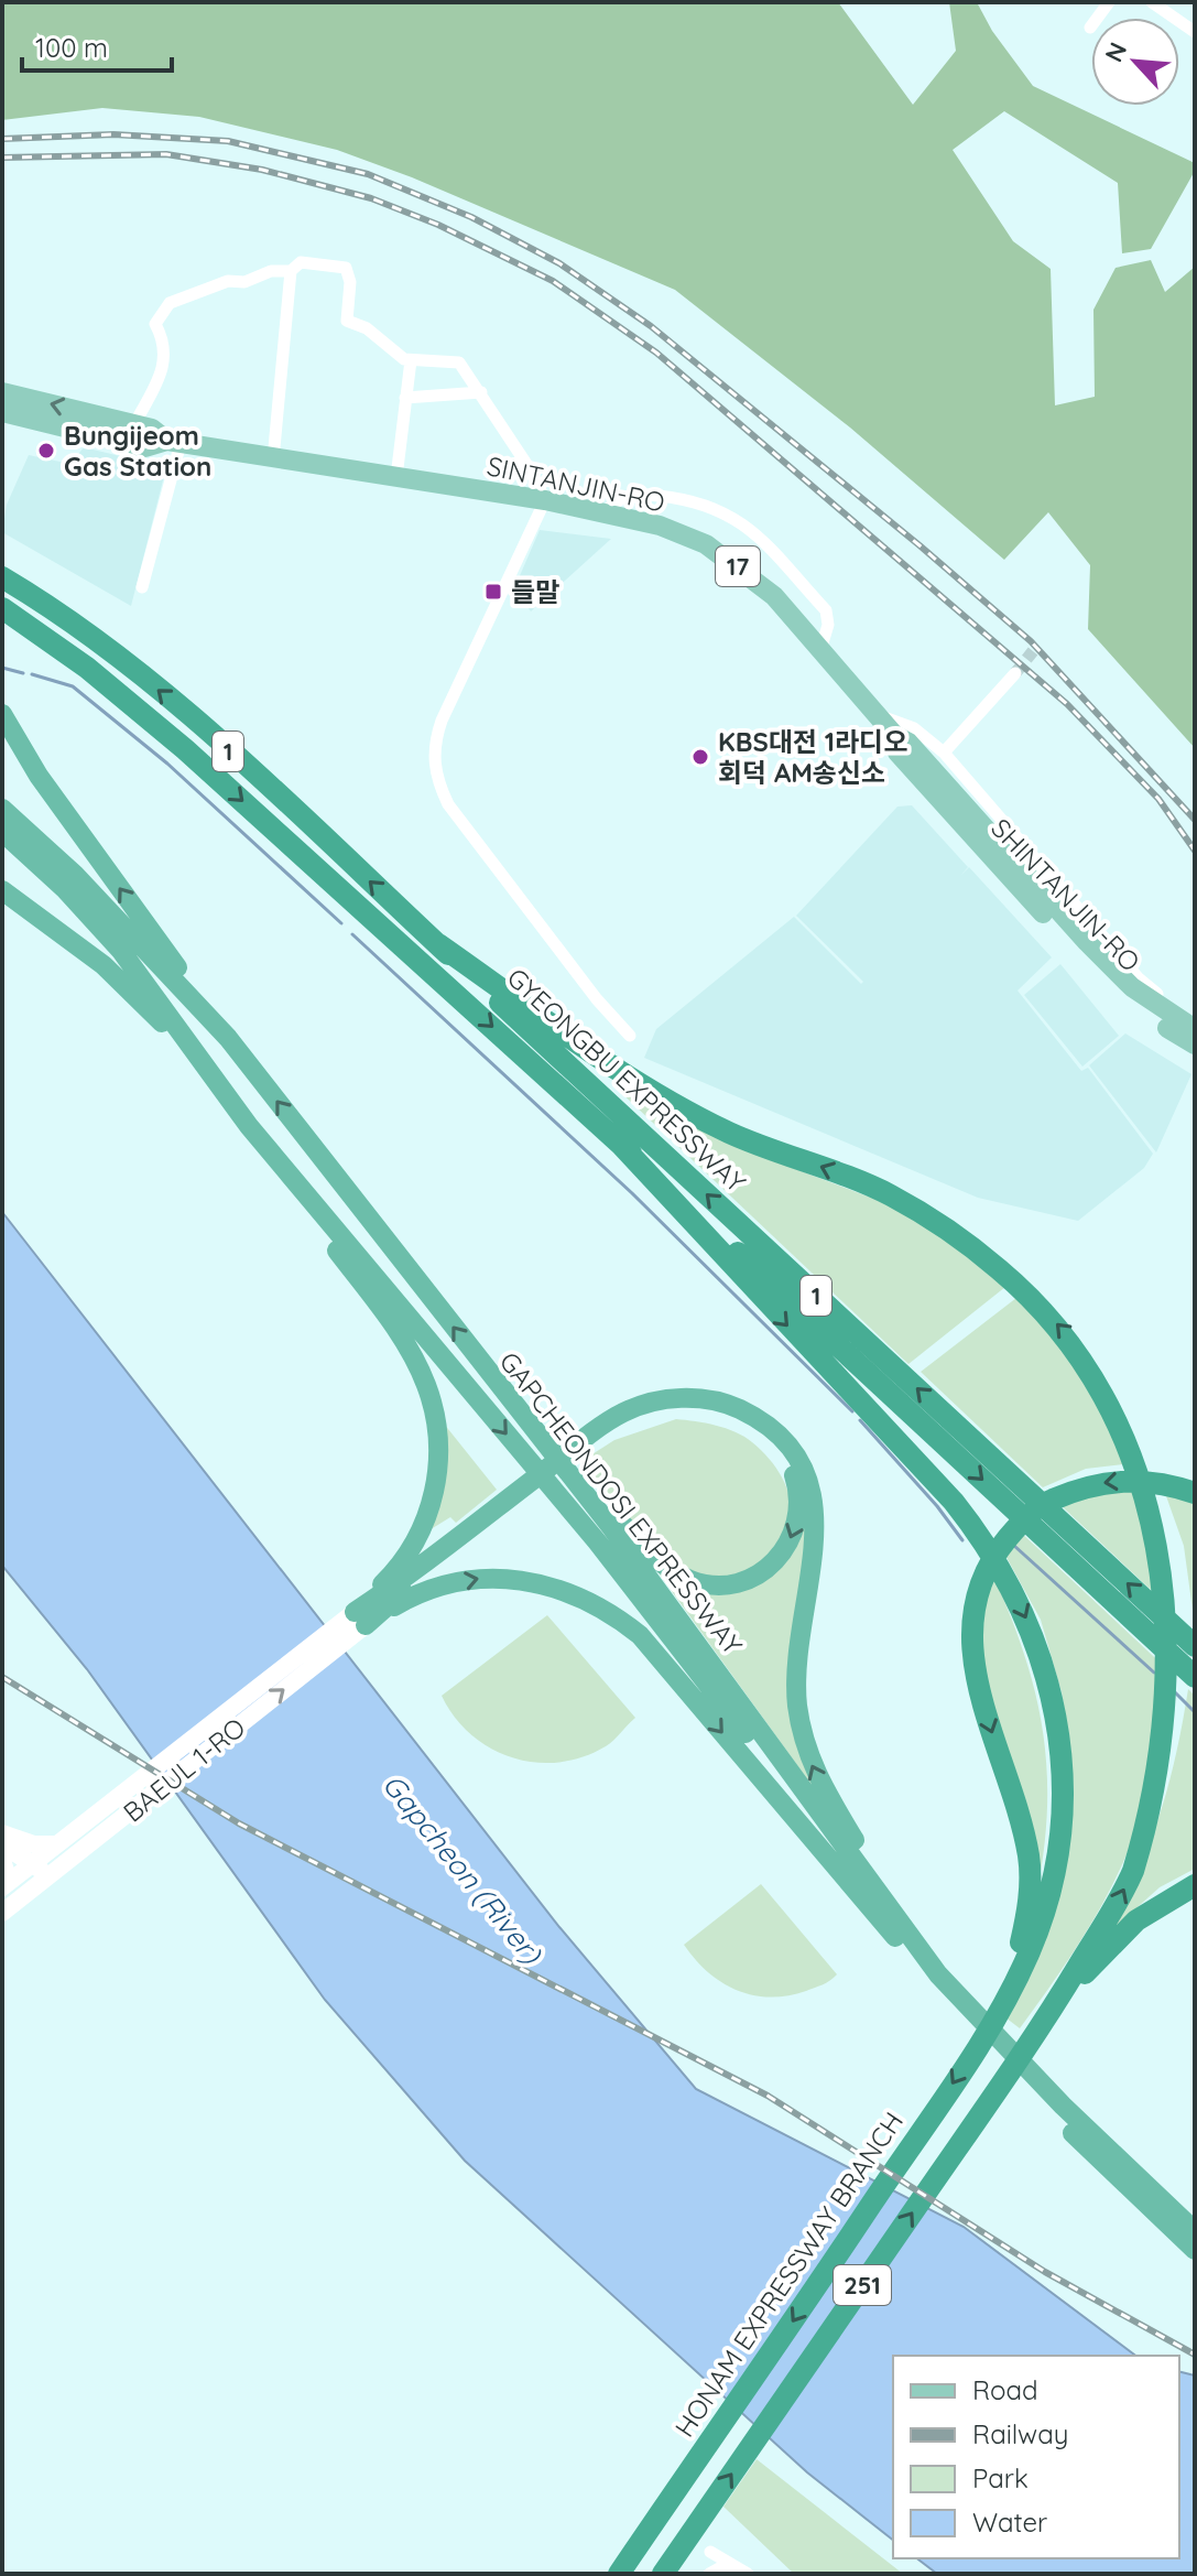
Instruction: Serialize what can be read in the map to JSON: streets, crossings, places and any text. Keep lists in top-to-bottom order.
{
  "streets": {
    "highway": [
      "1",
      "GYEONGBU EXPRESSWAY",
      "GAPCHEONDOSI EXPRESSWAY",
      "HONAM EXPRESSWAY BRANCH",
      "251"
    ],
    "main road": [
      "SINTANJIN-RO",
      "17",
      "SHINTANJIN-RO",
      "BAEUL 1-RO"
    ]
  },
  "crossings": [
    ["SINTANJIN-RO", "SHINTANJIN-RO"]
  ],
  "water": ["Gapcheon (River)"],
  "places": {
    "other": ["Bungijeom Gas Station", "KBS대전 1라디오 회덕 AM송신소"],
    "transit": ["들말"]
  },
  "legend": [
    "Road",
    "Railway",
    "Park",
    "Water"
  ],
  "scale_bar": "100 m",
  "north": "top left"
}
